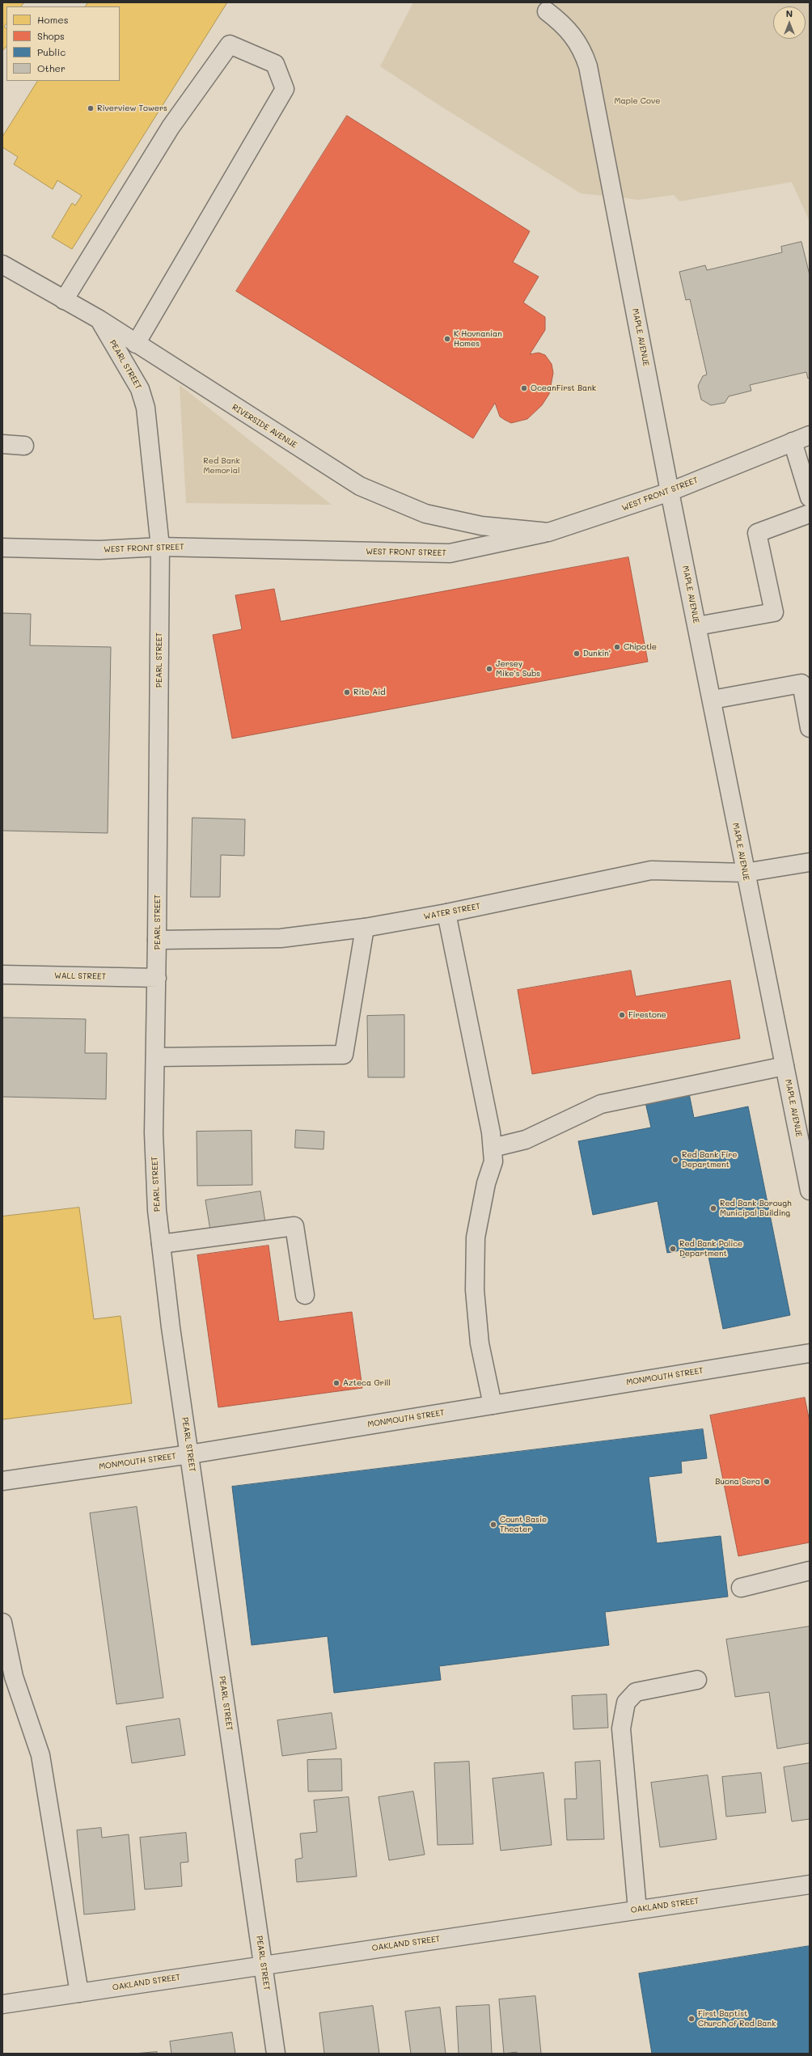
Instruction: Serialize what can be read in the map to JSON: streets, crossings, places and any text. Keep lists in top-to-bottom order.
{
  "streets": {
    "street": [
      "MAPLE AVENUE",
      "PEARL STREET",
      "RIVERSIDE AVENUE",
      "WEST FRONT STREET",
      "WATER STREET",
      "WALL STREET",
      "MONMOUTH STREET",
      "OAKLAND STREET"
    ]
  },
  "crossings": [
    ["MAPLE AVENUE", "WEST FRONT STREET"],
    ["MAPLE AVENUE", "WATER STREET"],
    ["PEARL STREET", "RIVERSIDE AVENUE"],
    ["PEARL STREET", "WEST FRONT STREET"],
    ["PEARL STREET", "WATER STREET"],
    ["PEARL STREET", "WALL STREET"],
    ["PEARL STREET", "MONMOUTH STREET"],
    ["PEARL STREET", "OAKLAND STREET"],
    ["RIVERSIDE AVENUE", "WEST FRONT STREET"]
  ],
  "parks": ["Maple Cove", "Red Bank Memorial"],
  "places": [
    "Riverview Towers",
    "K Hovnanian Homes",
    "OceanFirst Bank",
    "Chipotle",
    "Dunkin'",
    "Jersey Mike's Subs",
    "Rite Aid",
    "Firestone",
    "Red Bank Fire Department",
    "Red Bank Borough Municipal Building",
    "Red Bank Police Department",
    "Azteca Grill",
    "Buona Sera",
    "Count Basie Theater",
    "First Baptist Church of Red Bank"
  ],
  "legend": [
    "Homes",
    "Shops",
    "Public",
    "Other"
  ],
  "north": "top"
}
